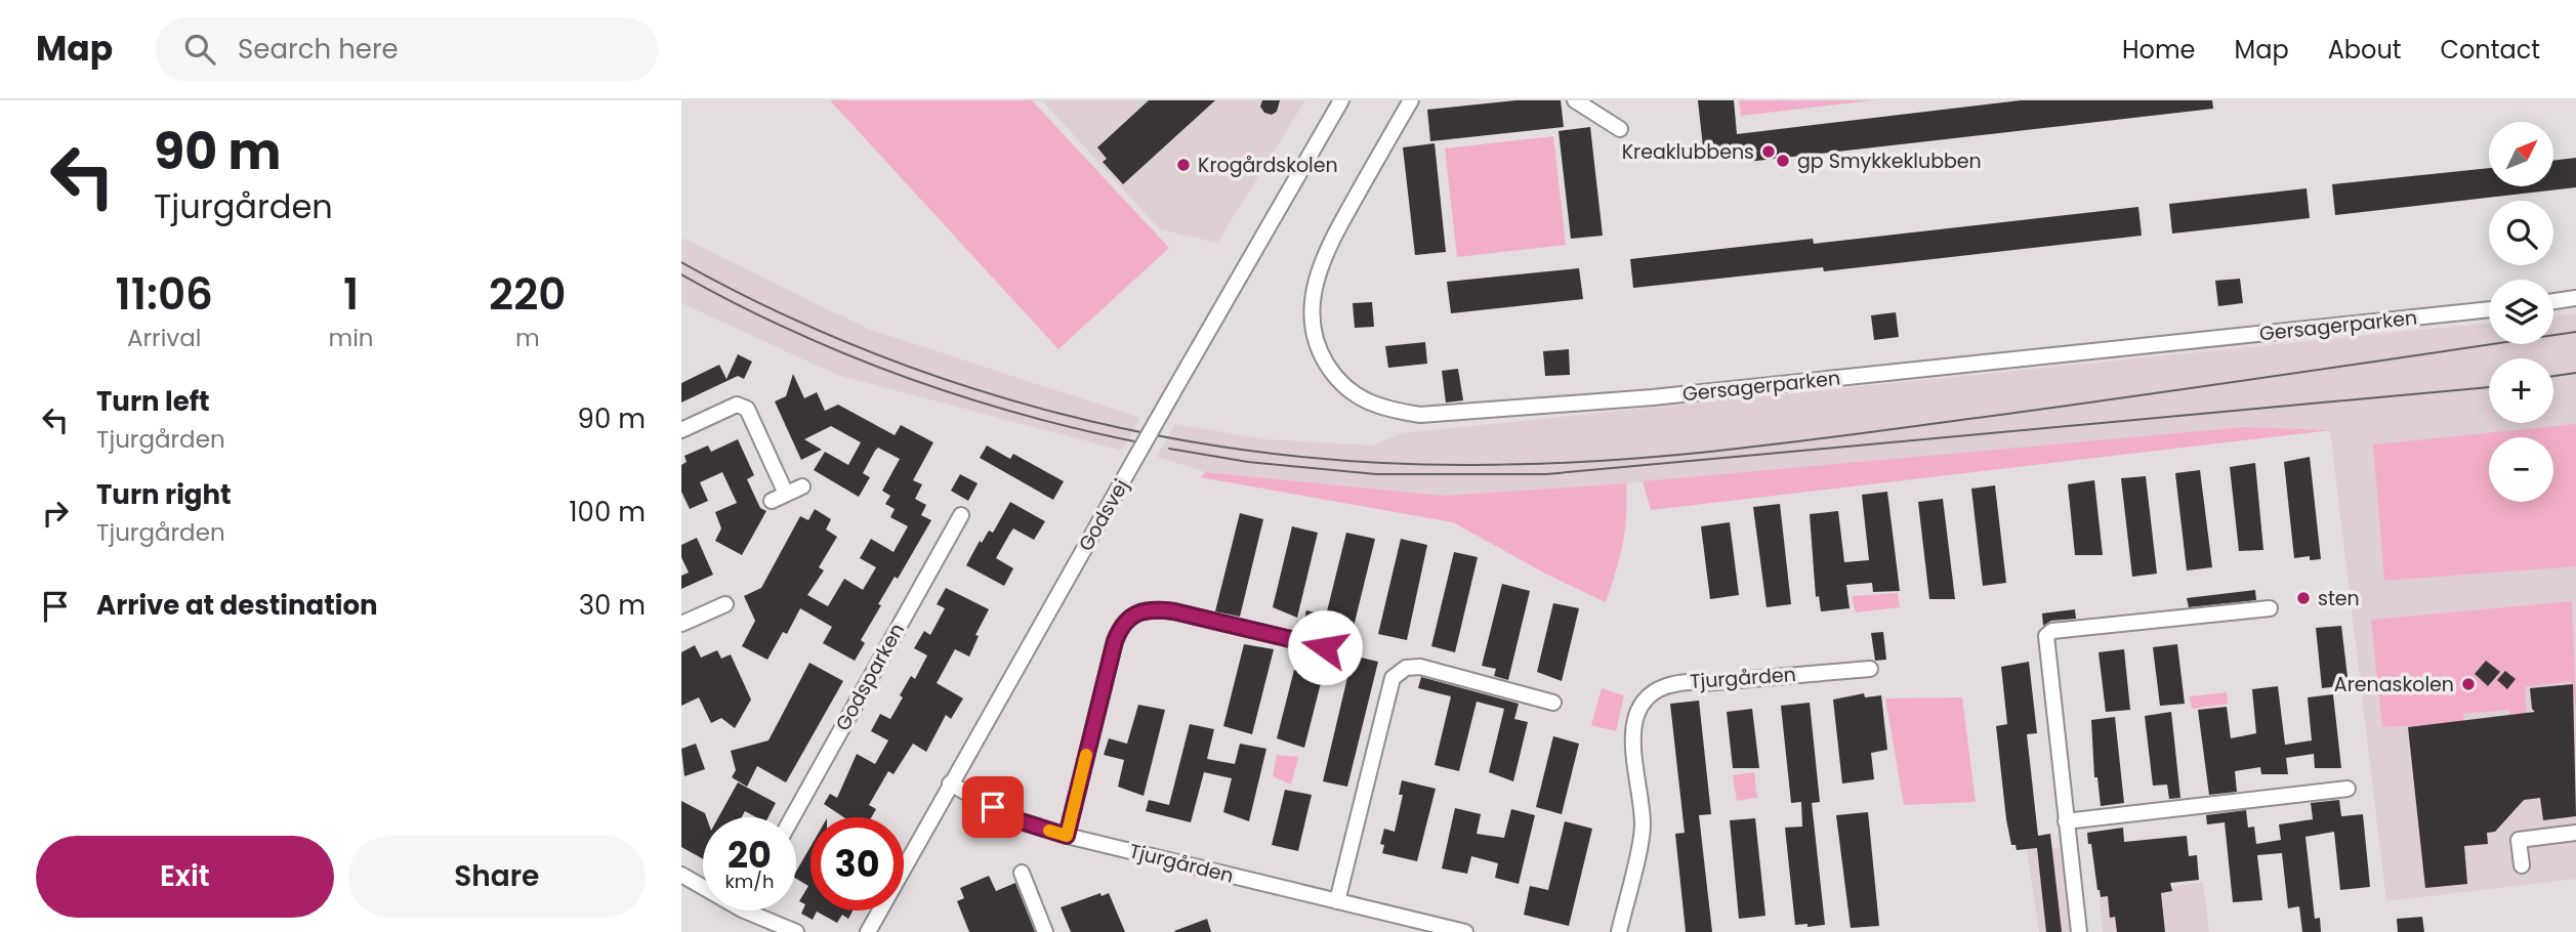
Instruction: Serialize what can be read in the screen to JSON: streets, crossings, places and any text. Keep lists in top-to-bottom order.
{
  "streets": {
    "street": [
      "Gersagerparken",
      "Godsvej",
      "Godsparken",
      "Tjurgården"
    ]
  },
  "crossings": [
    ["Godsvej", "Tjurgården"]
  ],
  "places": [
    "Kreaklubbens",
    "gp Smykkeklubben",
    "Krogårdskolen",
    "sten",
    "Arenaskolen"
  ],
  "north": "top right",
  "page": {
    "header": "Map",
    "search": "Search here",
    "nav": [
      "Home",
      "Map",
      "About",
      "Contact"
    ],
    "turn": ["90 m", "Tjurgården"],
    "map_buttons": ["+", "−"],
    "eta": [
      "11:06",
      "Arrival",
      "1",
      "min",
      "220",
      "m"
    ],
    "list": [
      {
        "name": "Turn left",
        "note": "Tjurgården",
        "value": "90 m"
      },
      {
        "name": "Turn right",
        "note": "Tjurgården",
        "value": "100 m"
      },
      {
        "name": "Arrive at destination",
        "value": "30 m"
      }
    ],
    "speed": "20 km/h",
    "limit": "30",
    "buttons": ["Exit", "Share"]
  }
}
